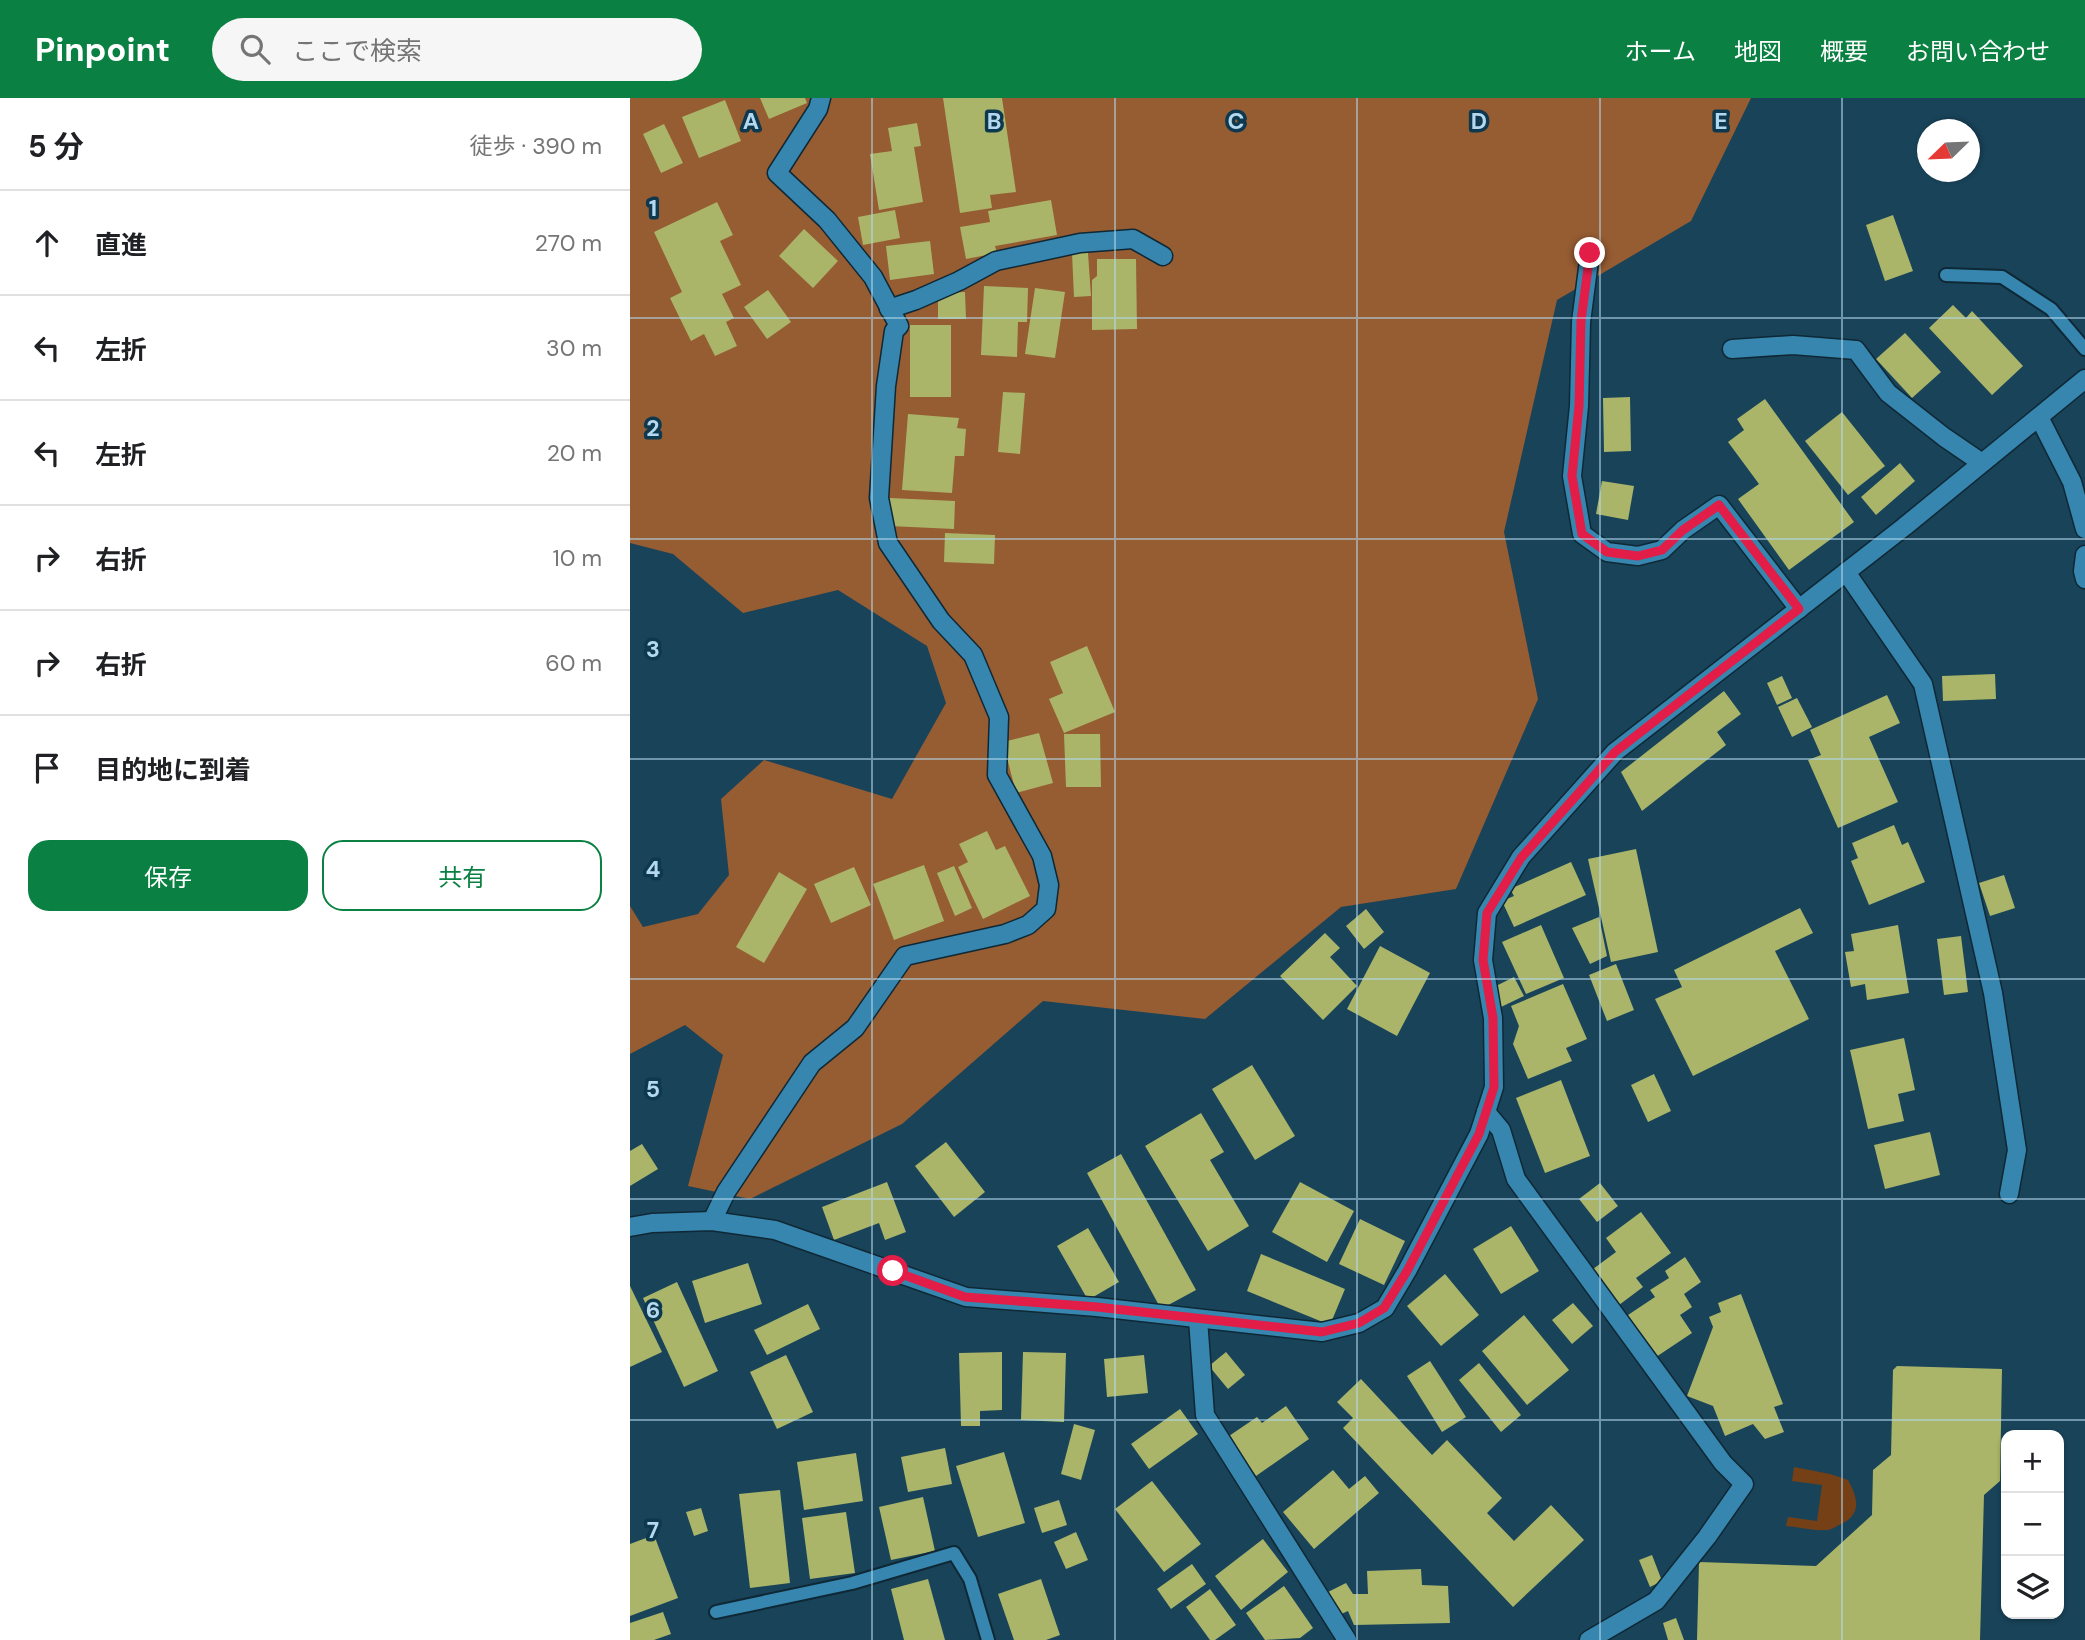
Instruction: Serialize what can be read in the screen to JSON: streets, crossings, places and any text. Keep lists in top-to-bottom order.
{
  "north": "bottom left",
  "page": {
    "header": "Pinpoint",
    "search": "ここで検索",
    "nav": [
      "ホーム",
      "地図",
      "概要",
      "お問い合わせ"
    ],
    "heading": ["5 分", "徒歩 · 390 m"],
    "list": [
      ["直進", "270 m"],
      ["左折", "30 m"],
      ["左折", "20 m"],
      ["右折", "10 m"],
      ["右折", "60 m"],
      "目的地に到着"
    ],
    "buttons": ["保存", "共有"],
    "map_buttons": ["+", "−"]
  },
  "grid": {
    "columns": [
      "A",
      "B",
      "C",
      "D",
      "E"
    ],
    "rows": [
      "1",
      "2",
      "3",
      "4",
      "5",
      "6",
      "7"
    ]
  }
}
